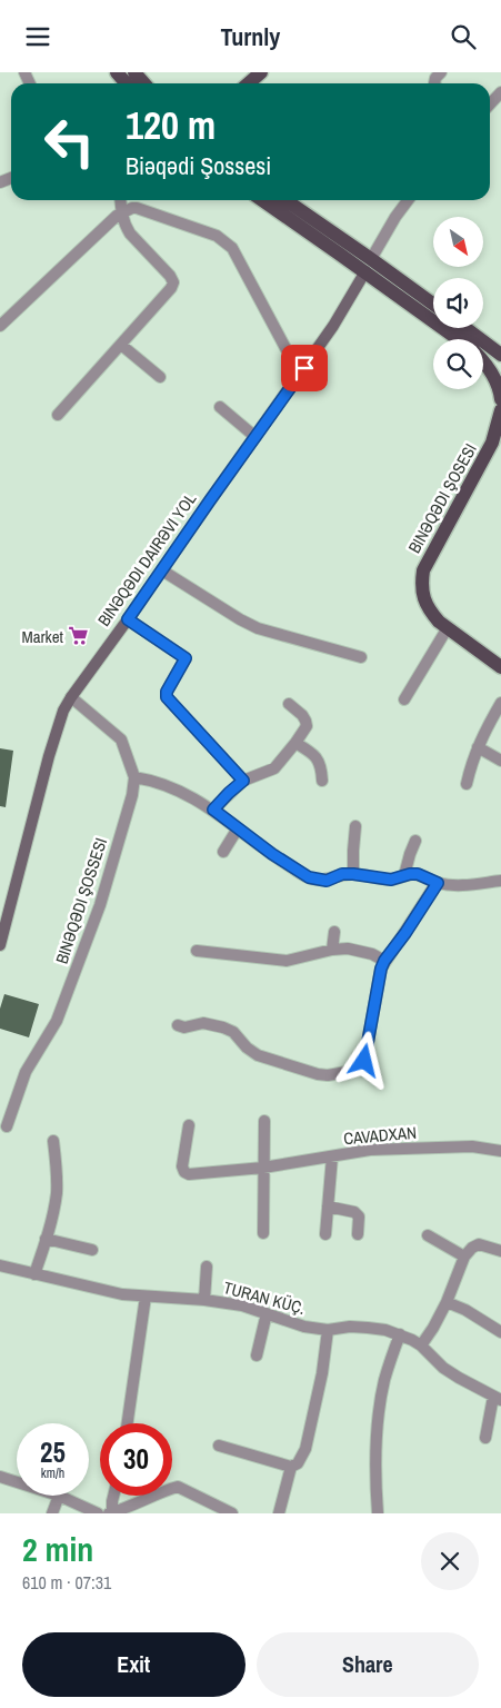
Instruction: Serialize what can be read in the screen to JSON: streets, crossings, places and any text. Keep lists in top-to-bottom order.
{
  "streets": {
    "main road": ["BINƏQƏDI ŞOSESI", "BINƏQƏDI DAIRƏVI YOL"],
    "street": ["BINƏQƏDI ŞOSSESI", "CAVADXAN", "TURAN KÜÇ."]
  },
  "places": {
    "supermarket": ["Market"]
  },
  "north": "bottom right",
  "page": {
    "header": "Turnly",
    "turn": ["120 m", "Biəqədi Şossesi"],
    "speed": "25 km/h",
    "limit": "30",
    "heading": ["2 min", "610 m · 07:31"],
    "buttons": ["Exit", "Share"]
  }
}
